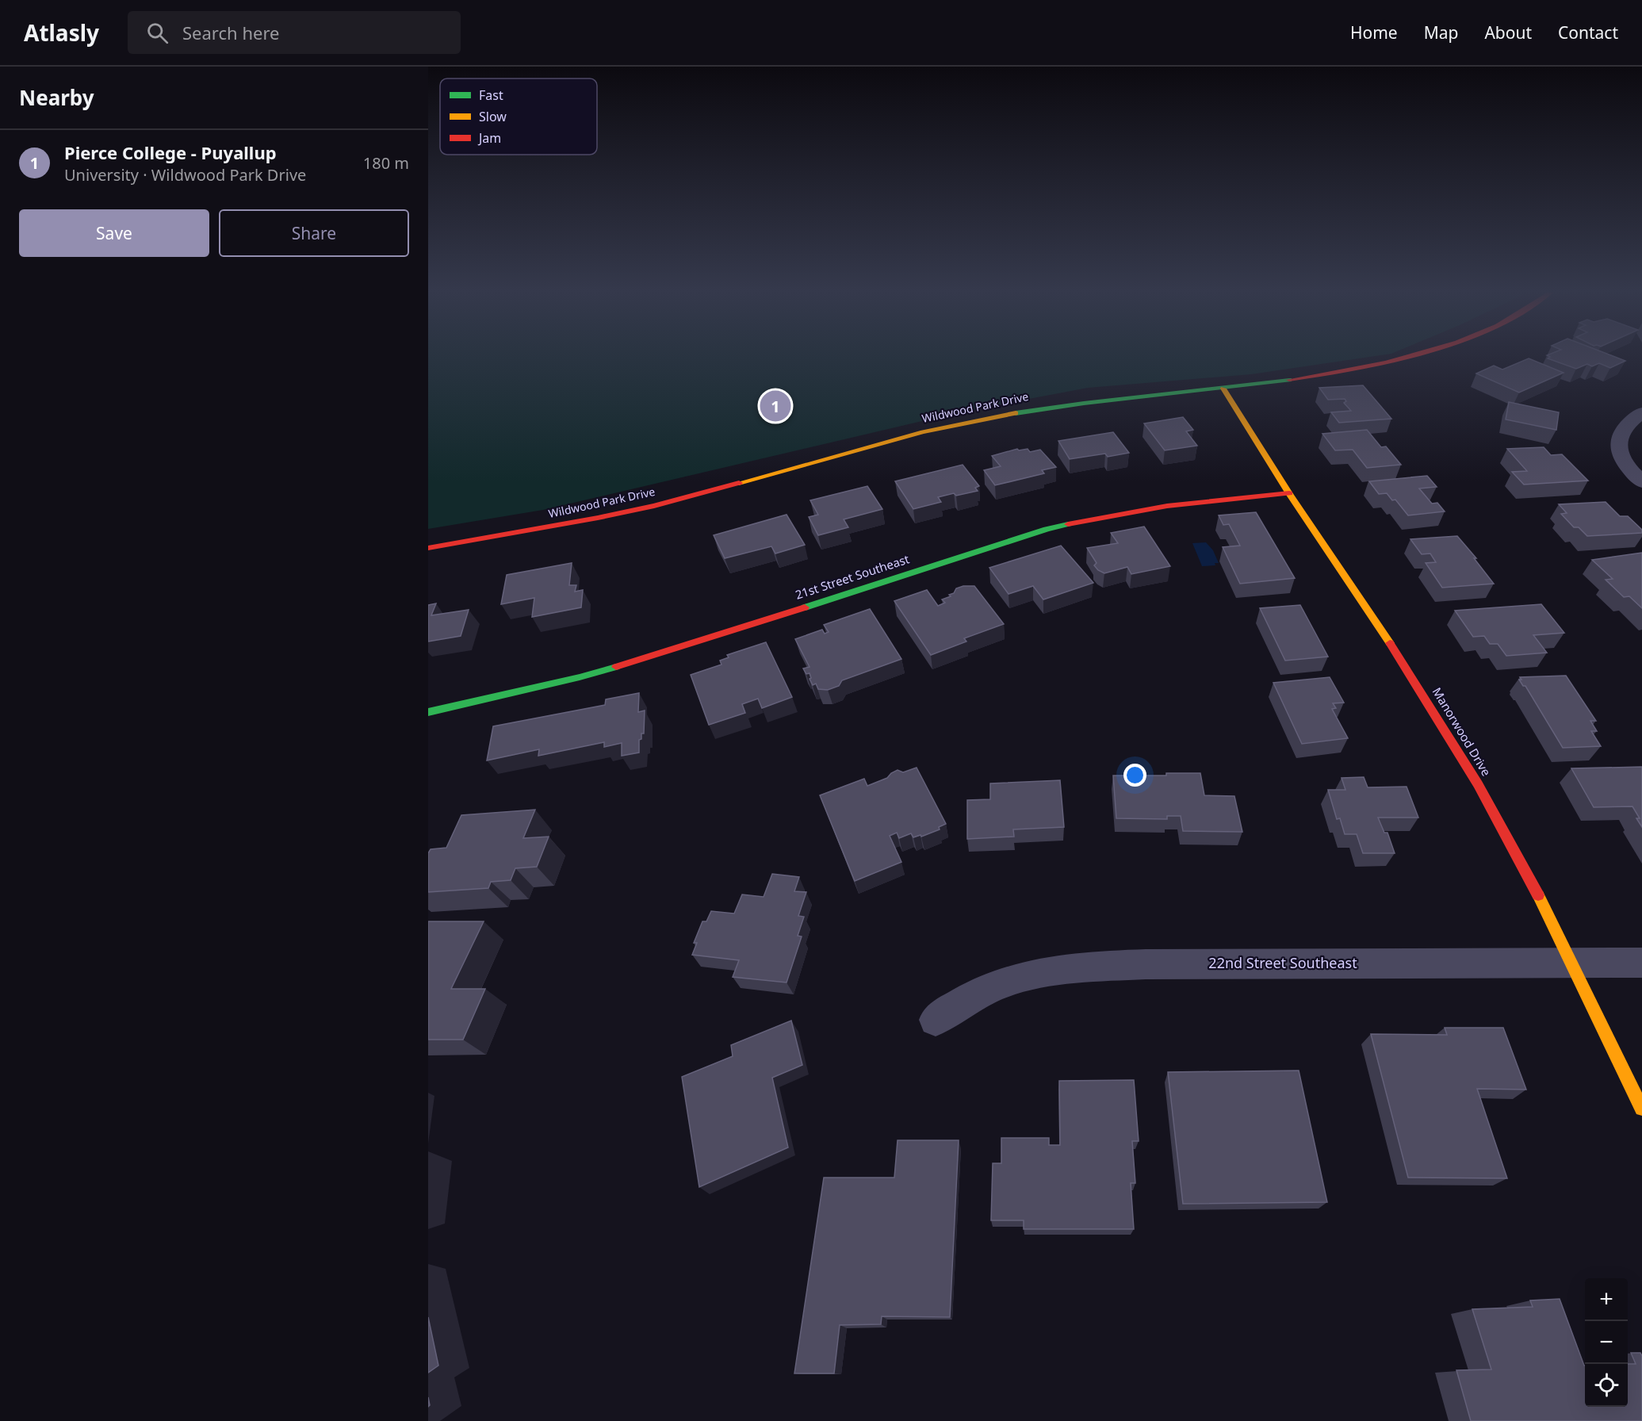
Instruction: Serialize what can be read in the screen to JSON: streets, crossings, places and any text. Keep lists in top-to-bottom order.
{
  "streets": {
    "street": [
      "Wildwood Park Drive",
      "21st Street Southeast",
      "Manorwood Drive",
      "22nd Street Southeast"
    ]
  },
  "crossings": [
    ["Wildwood Park Drive", "Manorwood Drive"],
    ["21st Street Southeast", "Manorwood Drive"],
    ["Manorwood Drive", "22nd Street Southeast"]
  ],
  "legend": ["Fast", "Slow", "Jam"],
  "page": {
    "header": "Atlasly",
    "search": "Search here",
    "nav": [
      "Home",
      "Map",
      "About",
      "Contact"
    ],
    "heading": "Nearby",
    "list": [
      {
        "mark": "1",
        "name": "Pierce College - Puyallup",
        "note": "University · Wildwood Park Drive",
        "value": "180 m"
      }
    ],
    "buttons": ["Save", "Share"],
    "pins": "1",
    "map_buttons": ["+", "−"]
  }
}
